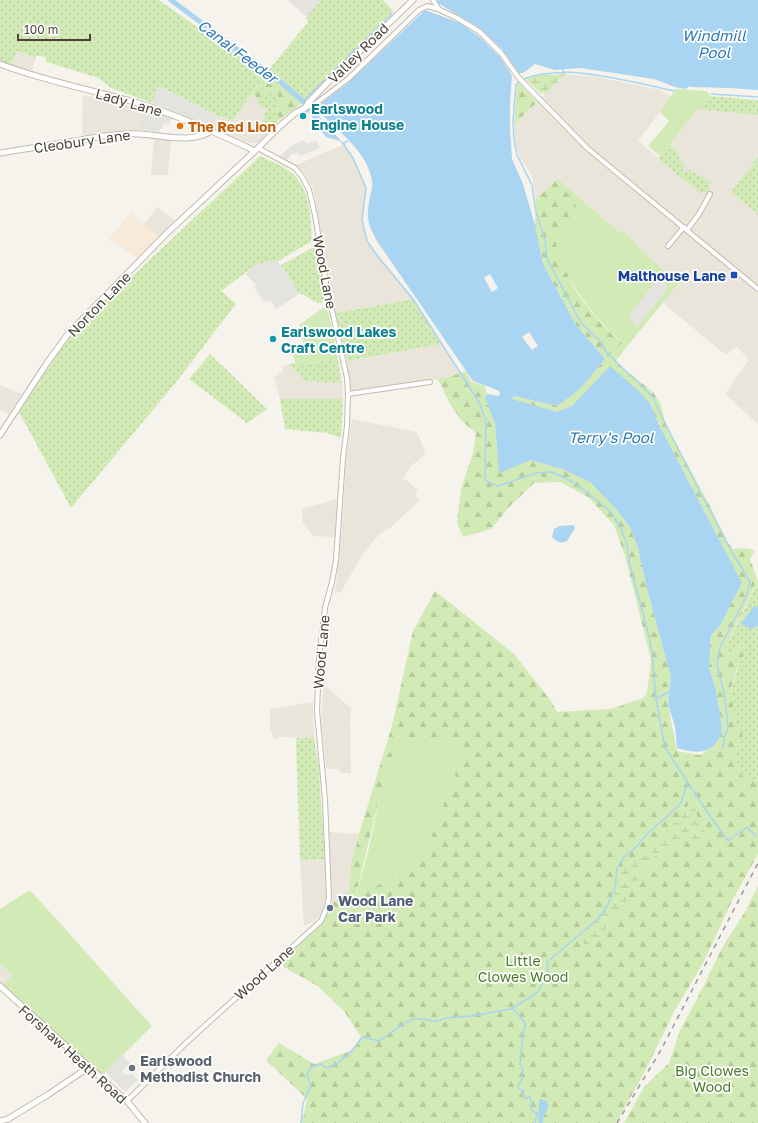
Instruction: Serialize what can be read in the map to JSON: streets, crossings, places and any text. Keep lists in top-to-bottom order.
{
  "streets": {
    "street": [
      "Valley Road",
      "Lady Lane",
      "Cleobury Lane",
      "Wood Lane",
      "Norton Lane",
      "Forshaw Heath Road"
    ]
  },
  "crossings": [
    ["Valley Road", "Lady Lane"],
    ["Valley Road", "Wood Lane"],
    ["Valley Road", "Norton Lane"],
    ["Lady Lane", "Cleobury Lane"],
    ["Lady Lane", "Wood Lane"],
    ["Wood Lane", "Forshaw Heath Road"]
  ],
  "water": ["Windmill Pool", "Canal Feeder", "Terry's Pool"],
  "parks": ["Little Clowes Wood", "Big Clowes Wood"],
  "places": {
    "other": [
      "Earlswood Engine House",
      "The Red Lion",
      "Earlswood Lakes Craft Centre",
      "Wood Lane Car Park",
      "Earlswood Methodist Church"
    ],
    "transit": ["Malthouse Lane"]
  },
  "scale_bar": "100 m"
}
